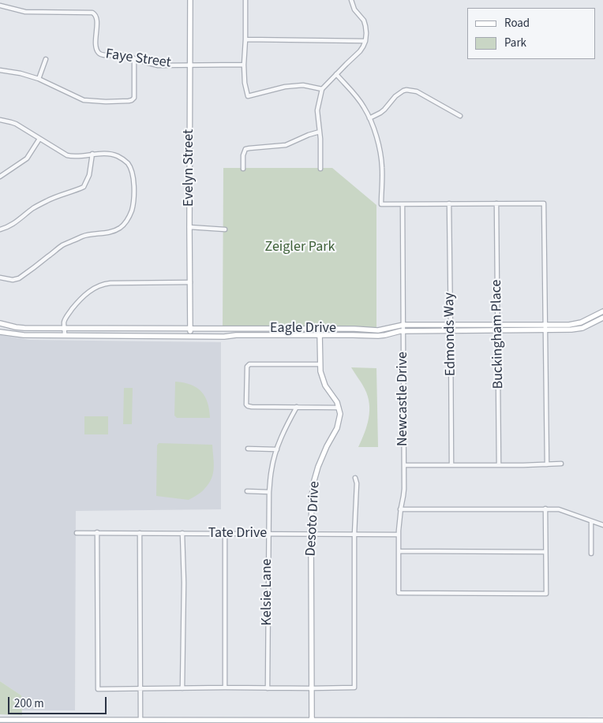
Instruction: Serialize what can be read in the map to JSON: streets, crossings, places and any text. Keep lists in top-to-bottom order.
{
  "streets": {
    "street": [
      "Faye Street",
      "Evelyn Street",
      "Eagle Drive",
      "Edmonds Way",
      "Buckingham Place",
      "Newcastle Drive",
      "Desoto Drive",
      "Tate Drive",
      "Kelsie Lane"
    ]
  },
  "crossings": [
    ["Faye Street", "Evelyn Street"],
    ["Evelyn Street", "Eagle Drive"],
    ["Eagle Drive", "Edmonds Way"],
    ["Eagle Drive", "Buckingham Place"],
    ["Eagle Drive", "Newcastle Drive"],
    ["Newcastle Drive", "Tate Drive"],
    ["Desoto Drive", "Tate Drive"],
    ["Tate Drive", "Kelsie Lane"]
  ],
  "parks": ["Zeigler Park"],
  "legend": ["Road", "Park"],
  "scale_bar": "200 m"
}
